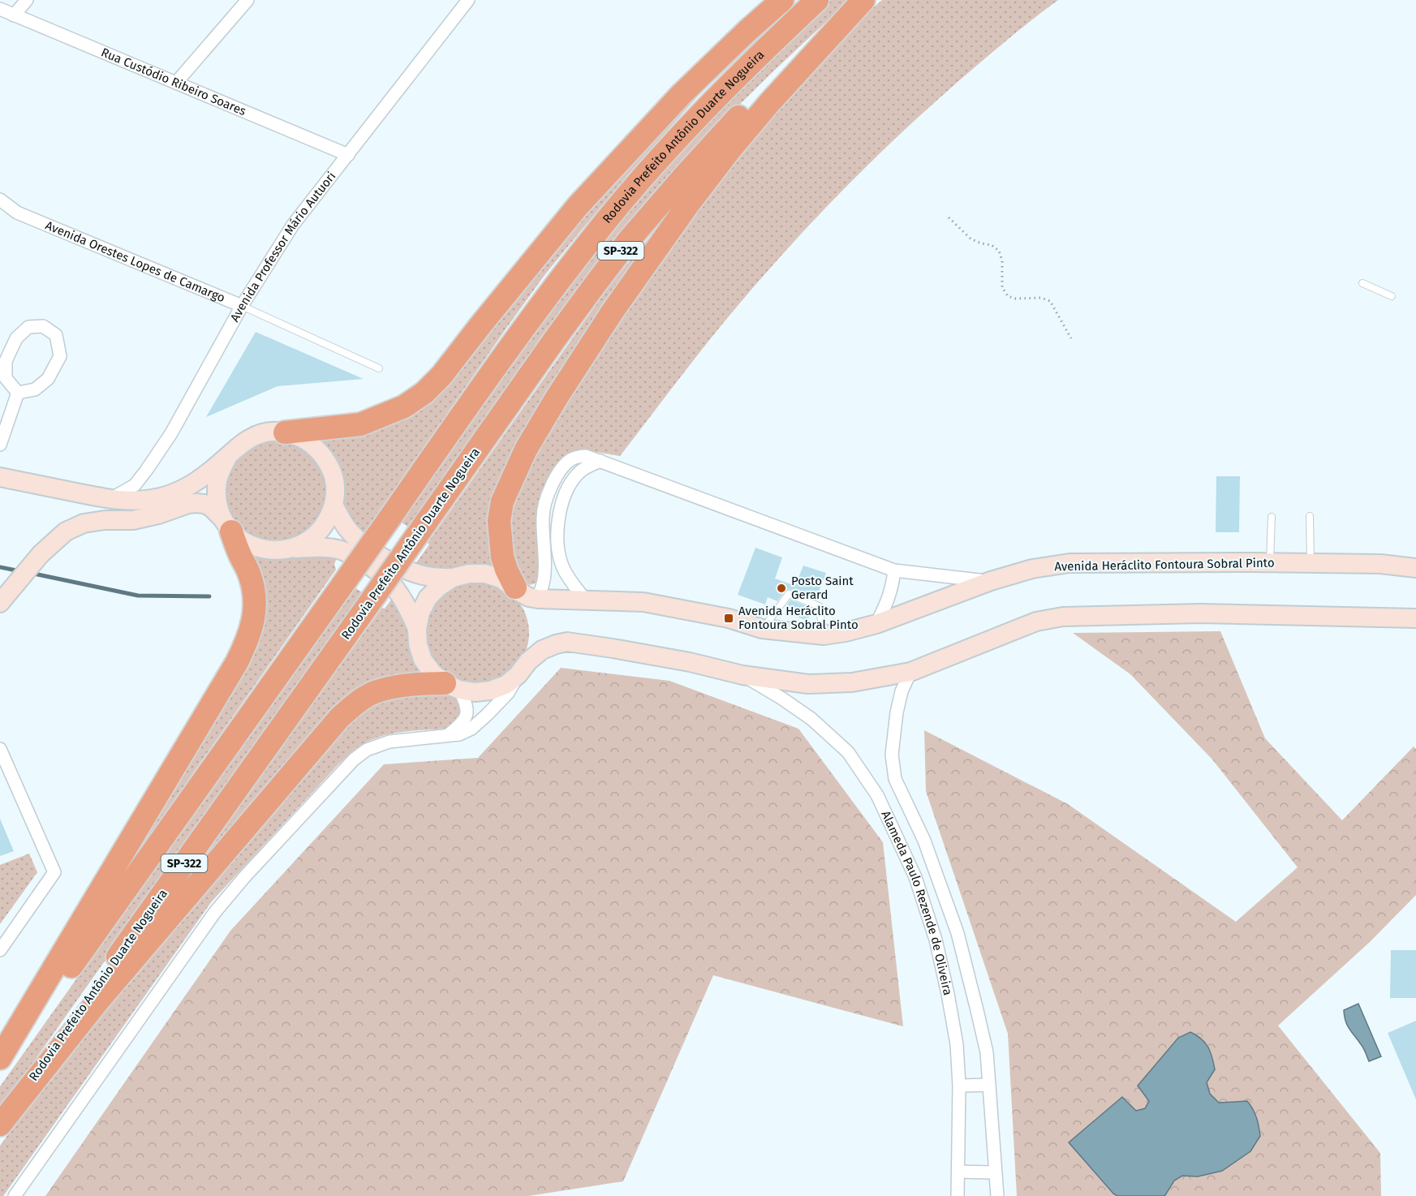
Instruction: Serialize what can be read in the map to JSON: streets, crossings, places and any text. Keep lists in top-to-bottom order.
{
  "streets": {
    "highway": ["Rodovia Prefeito Antônio Duarte Nogueira", "SP-322"],
    "street": [
      "Rua Custódio Ribeiro Soares",
      "Avenida Professor Mário Autuori",
      "Avenida Orestes Lopes de Camargo",
      "Avenida Heráclito Fontoura Sobral Pinto",
      "Alameda Paulo Rezende de Oliveira"
    ]
  },
  "crossings": [
    ["Rua Custódio Ribeiro Soares", "Avenida Professor Mário Autuori"],
    ["Avenida Professor Mário Autuori", "Avenida Orestes Lopes de Camargo"]
  ],
  "places": {
    "other": ["Posto Saint Gerard"],
    "transit": ["Avenida Heráclito Fontoura Sobral Pinto"]
  }
}
